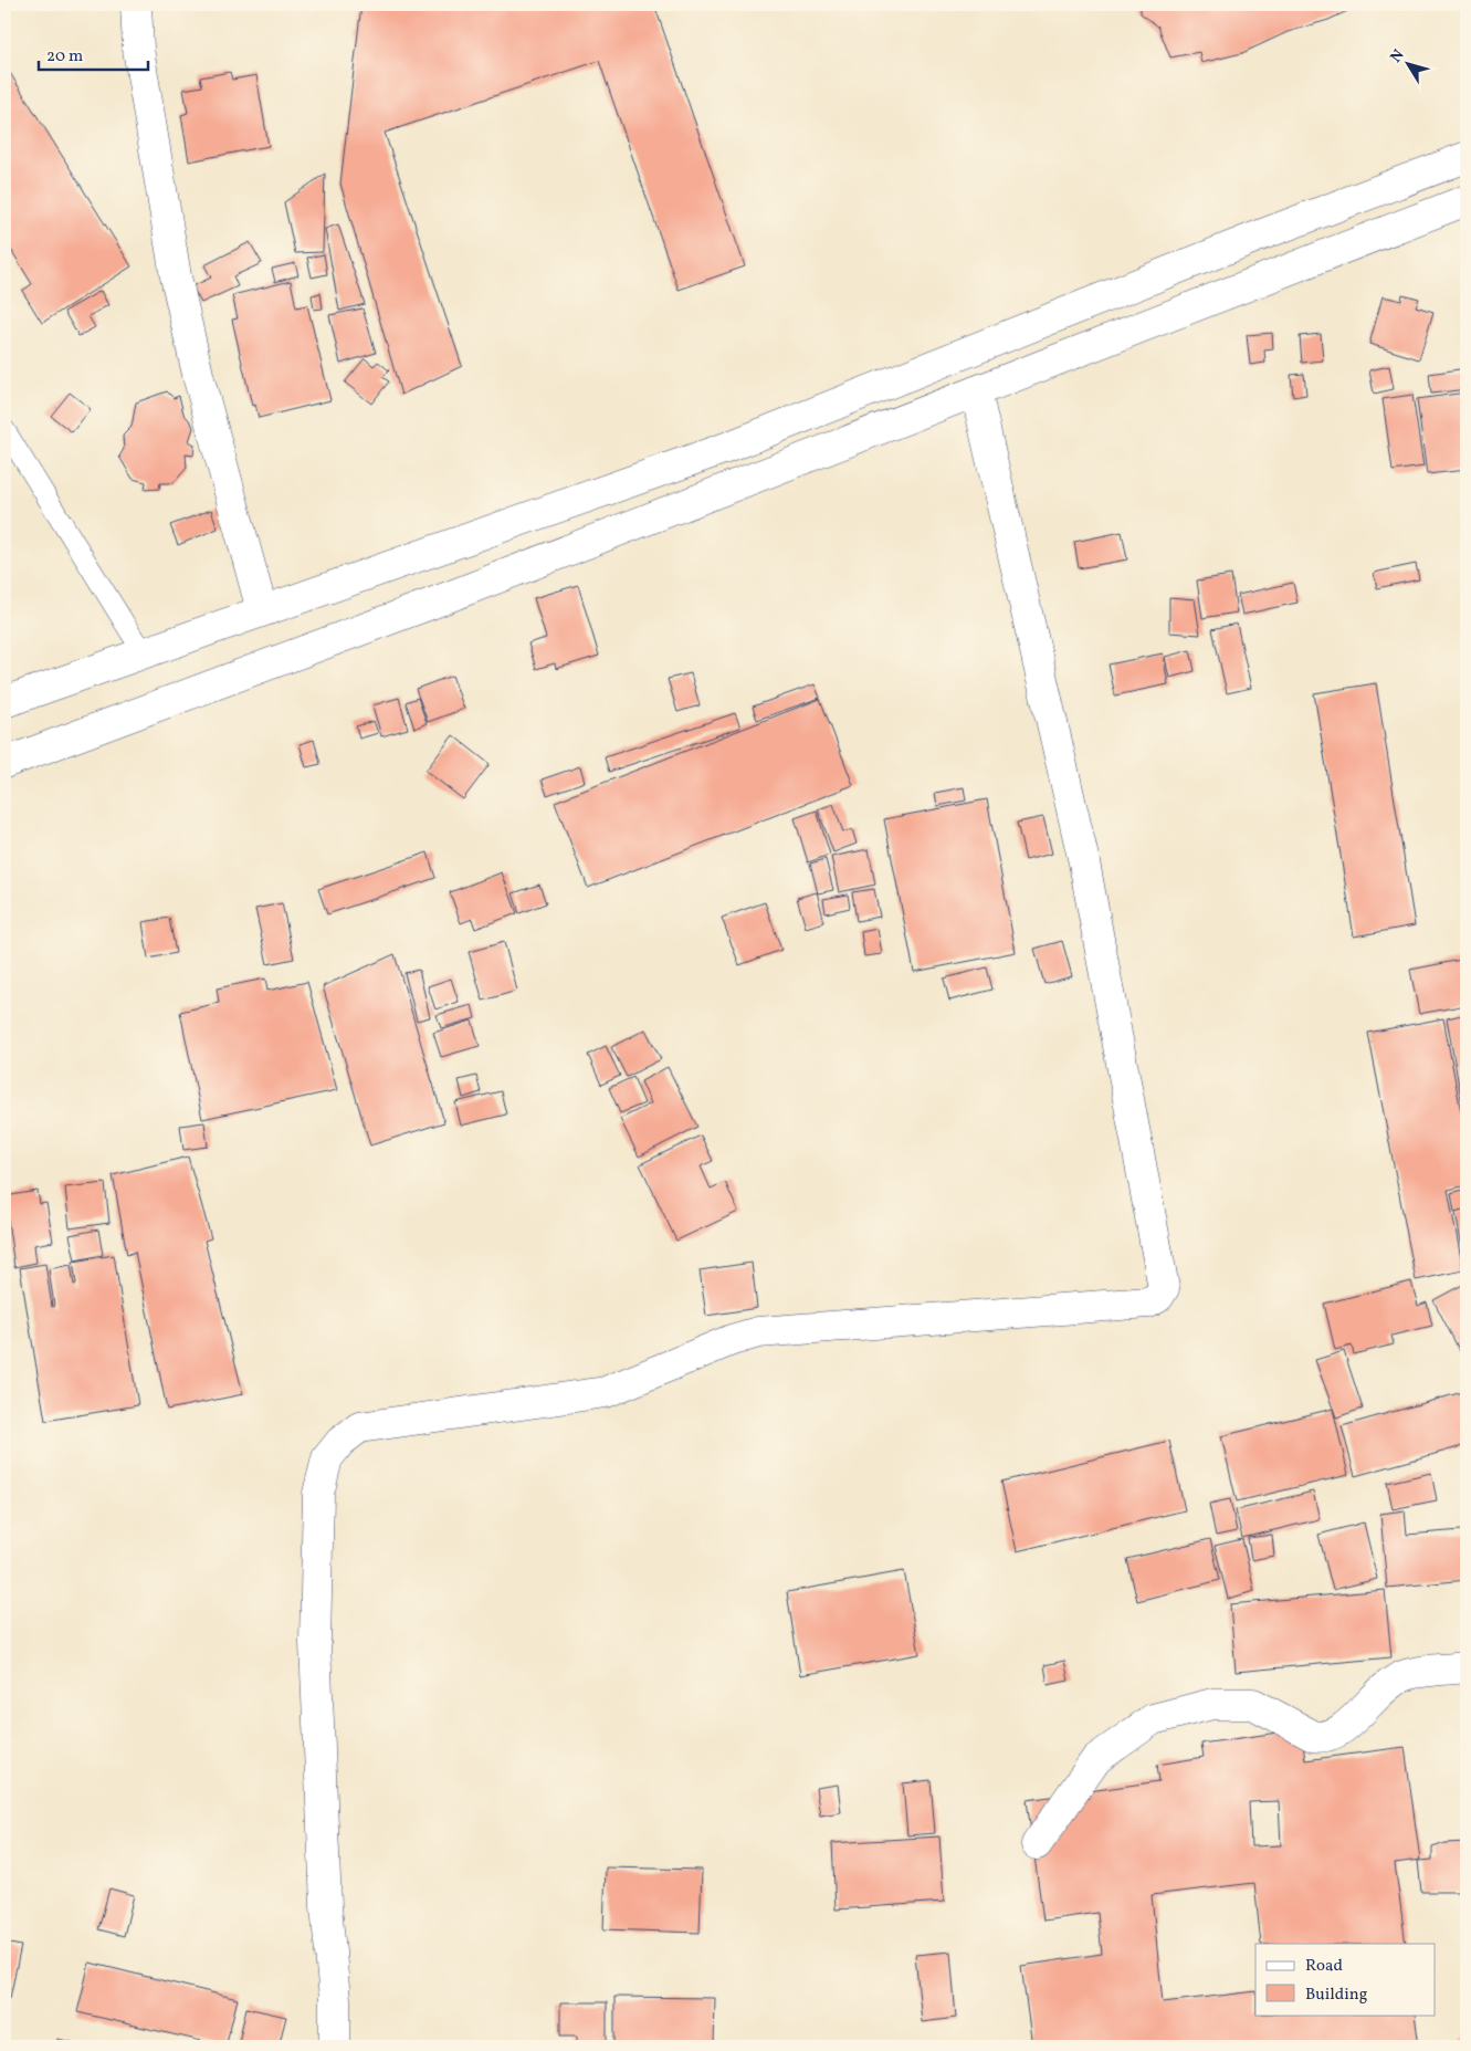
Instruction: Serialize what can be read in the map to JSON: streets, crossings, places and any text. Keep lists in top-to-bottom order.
{
  "legend": ["Road", "Building"],
  "scale_bar": "20 m",
  "north": "top left"
}
